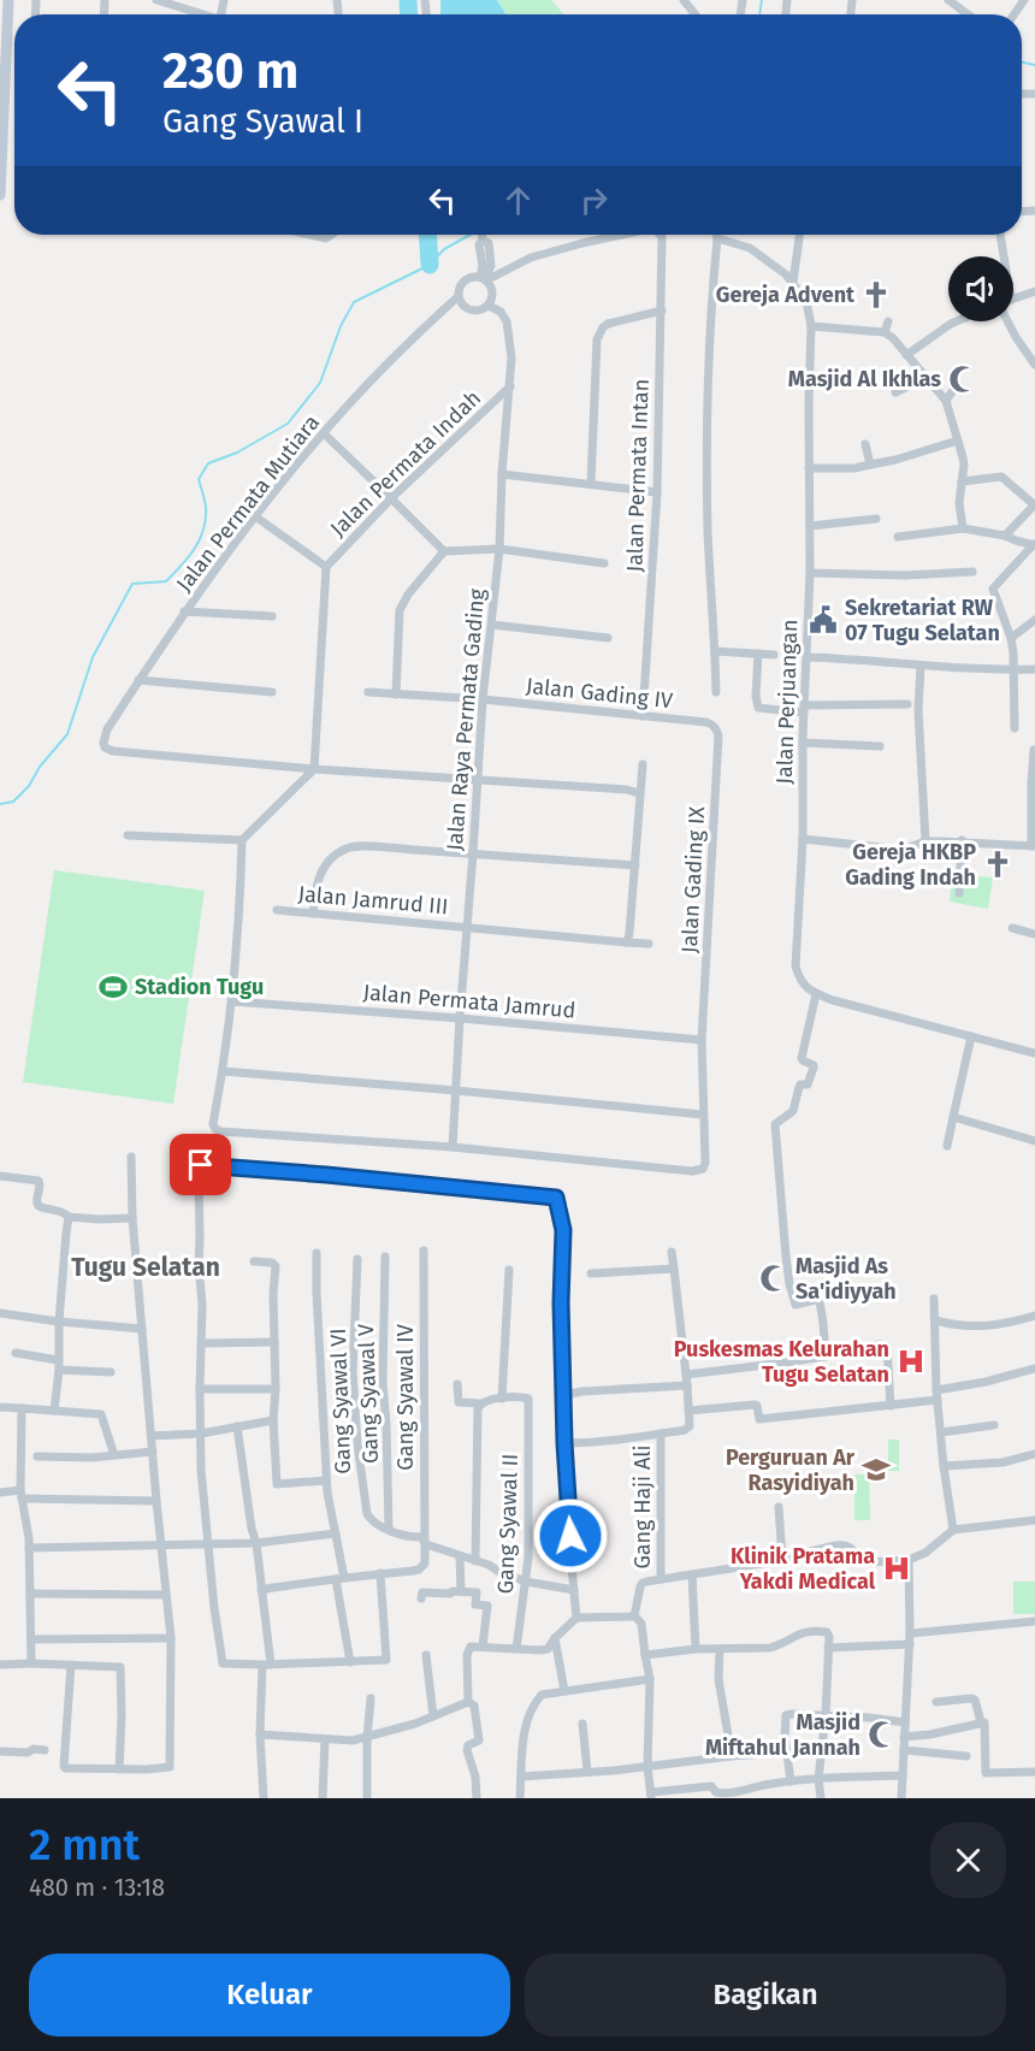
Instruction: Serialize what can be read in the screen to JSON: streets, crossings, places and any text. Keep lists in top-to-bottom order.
{
  "streets": {
    "street": [
      "Jalan Permata Indah",
      "Jalan Permata Intan",
      "Jalan Permata Mutiara",
      "Jalan Gading IV",
      "Jalan Perjuangan",
      "Jalan Raya Permata Gading",
      "Jalan Gading IX",
      "Jalan Jamrud III",
      "Jalan Permata Jamrud",
      "Gang Syawal V",
      "Gang Syawal IV",
      "Gang Syawal VI",
      "Gang Haji Ali",
      "Gang Syawal II"
    ]
  },
  "crossings": [
    ["Jalan Permata Indah", "Jalan Permata Mutiara"],
    ["Jalan Permata Indah", "Jalan Raya Permata Gading"],
    ["Jalan Permata Intan", "Jalan Permata Mutiara"],
    ["Jalan Permata Intan", "Jalan Gading IV"],
    ["Jalan Permata Intan", "Jalan Raya Permata Gading"],
    ["Jalan Permata Mutiara", "Jalan Raya Permata Gading"],
    ["Jalan Gading IV", "Jalan Raya Permata Gading"],
    ["Jalan Gading IV", "Jalan Gading IX"],
    ["Jalan Raya Permata Gading", "Jalan Gading IX"],
    ["Jalan Raya Permata Gading", "Jalan Jamrud III"],
    ["Jalan Raya Permata Gading", "Jalan Permata Jamrud"],
    ["Jalan Gading IX", "Jalan Permata Jamrud"],
    ["Gang Syawal V", "Gang Syawal VI"]
  ],
  "districts": ["Tugu Selatan"],
  "places": {
    "church": ["Gereja Advent", "Gereja HKBP Gading Indah"],
    "mosque": ["Masjid Al Ikhlas", "Masjid As Sa'idiyyah", "Masjid Miftahul Jannah"],
    "public building": ["Sekretariat RW 07 Tugu Selatan"],
    "sports": ["Stadion Tugu"],
    "hospital": ["Puskesmas Kelurahan Tugu Selatan", "Klinik Pratama Yakdi Medical"],
    "school or university": ["Perguruan Ar Rasyidiyah"]
  },
  "page": {
    "turn": ["230 m", "Gang Syawal I"],
    "heading": ["2 mnt", "480 m · 13:18"],
    "buttons": ["Keluar", "Bagikan"]
  }
}
